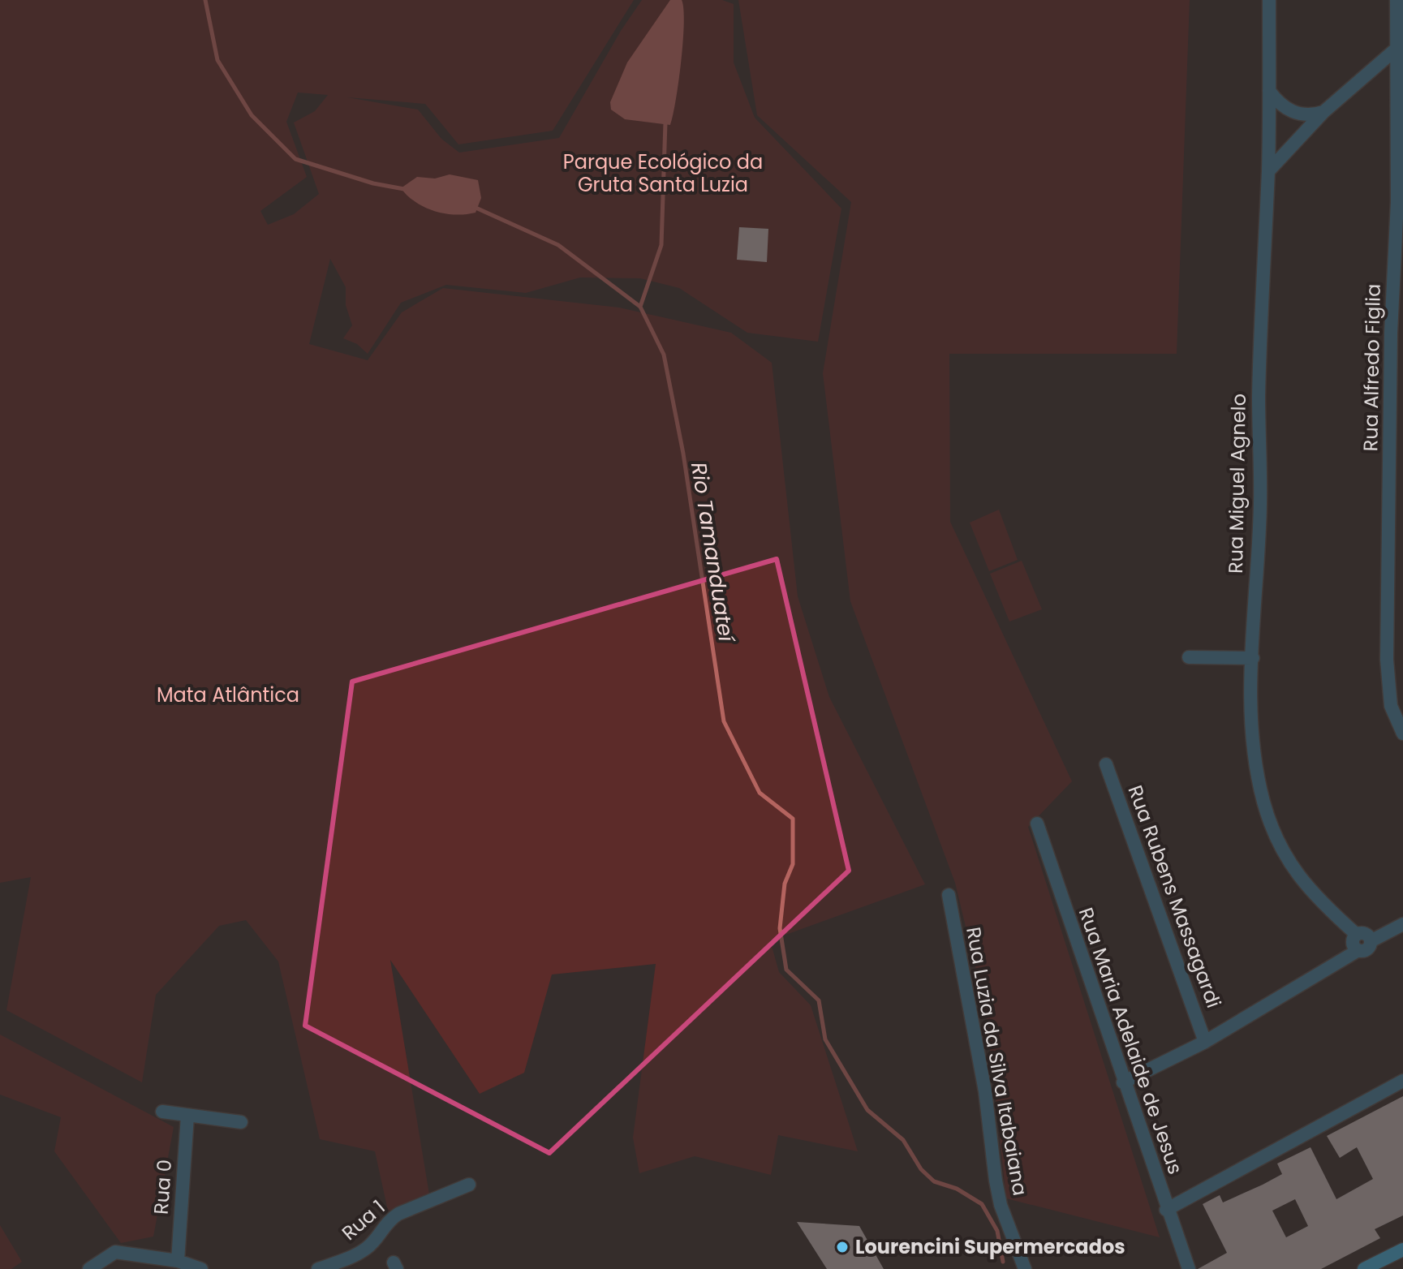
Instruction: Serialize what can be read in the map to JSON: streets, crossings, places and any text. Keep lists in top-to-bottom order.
{
  "streets": {
    "street": [
      "Rua Alfredo Figlia",
      "Rua Miguel Agnelo",
      "Rua Rubens Massagardi",
      "Rua Maria Adelaide de Jesus",
      "Rua Luzia da Silva Itabaiana",
      "Rua 0",
      "Rua 1"
    ]
  },
  "water": ["Rio Tamanduateí"],
  "parks": ["Parque Ecológico da Gruta Santa Luzia", "Mata Atlântica"],
  "places": ["Lourencini Supermercados"]
}
